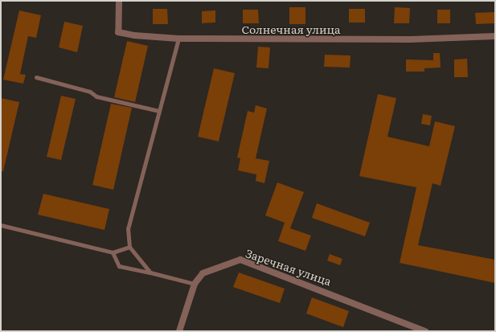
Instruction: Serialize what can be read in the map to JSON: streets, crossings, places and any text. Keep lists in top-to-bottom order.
{
  "streets": {
    "street": ["Солнечная улица", "Заречная улица"]
  }
}
